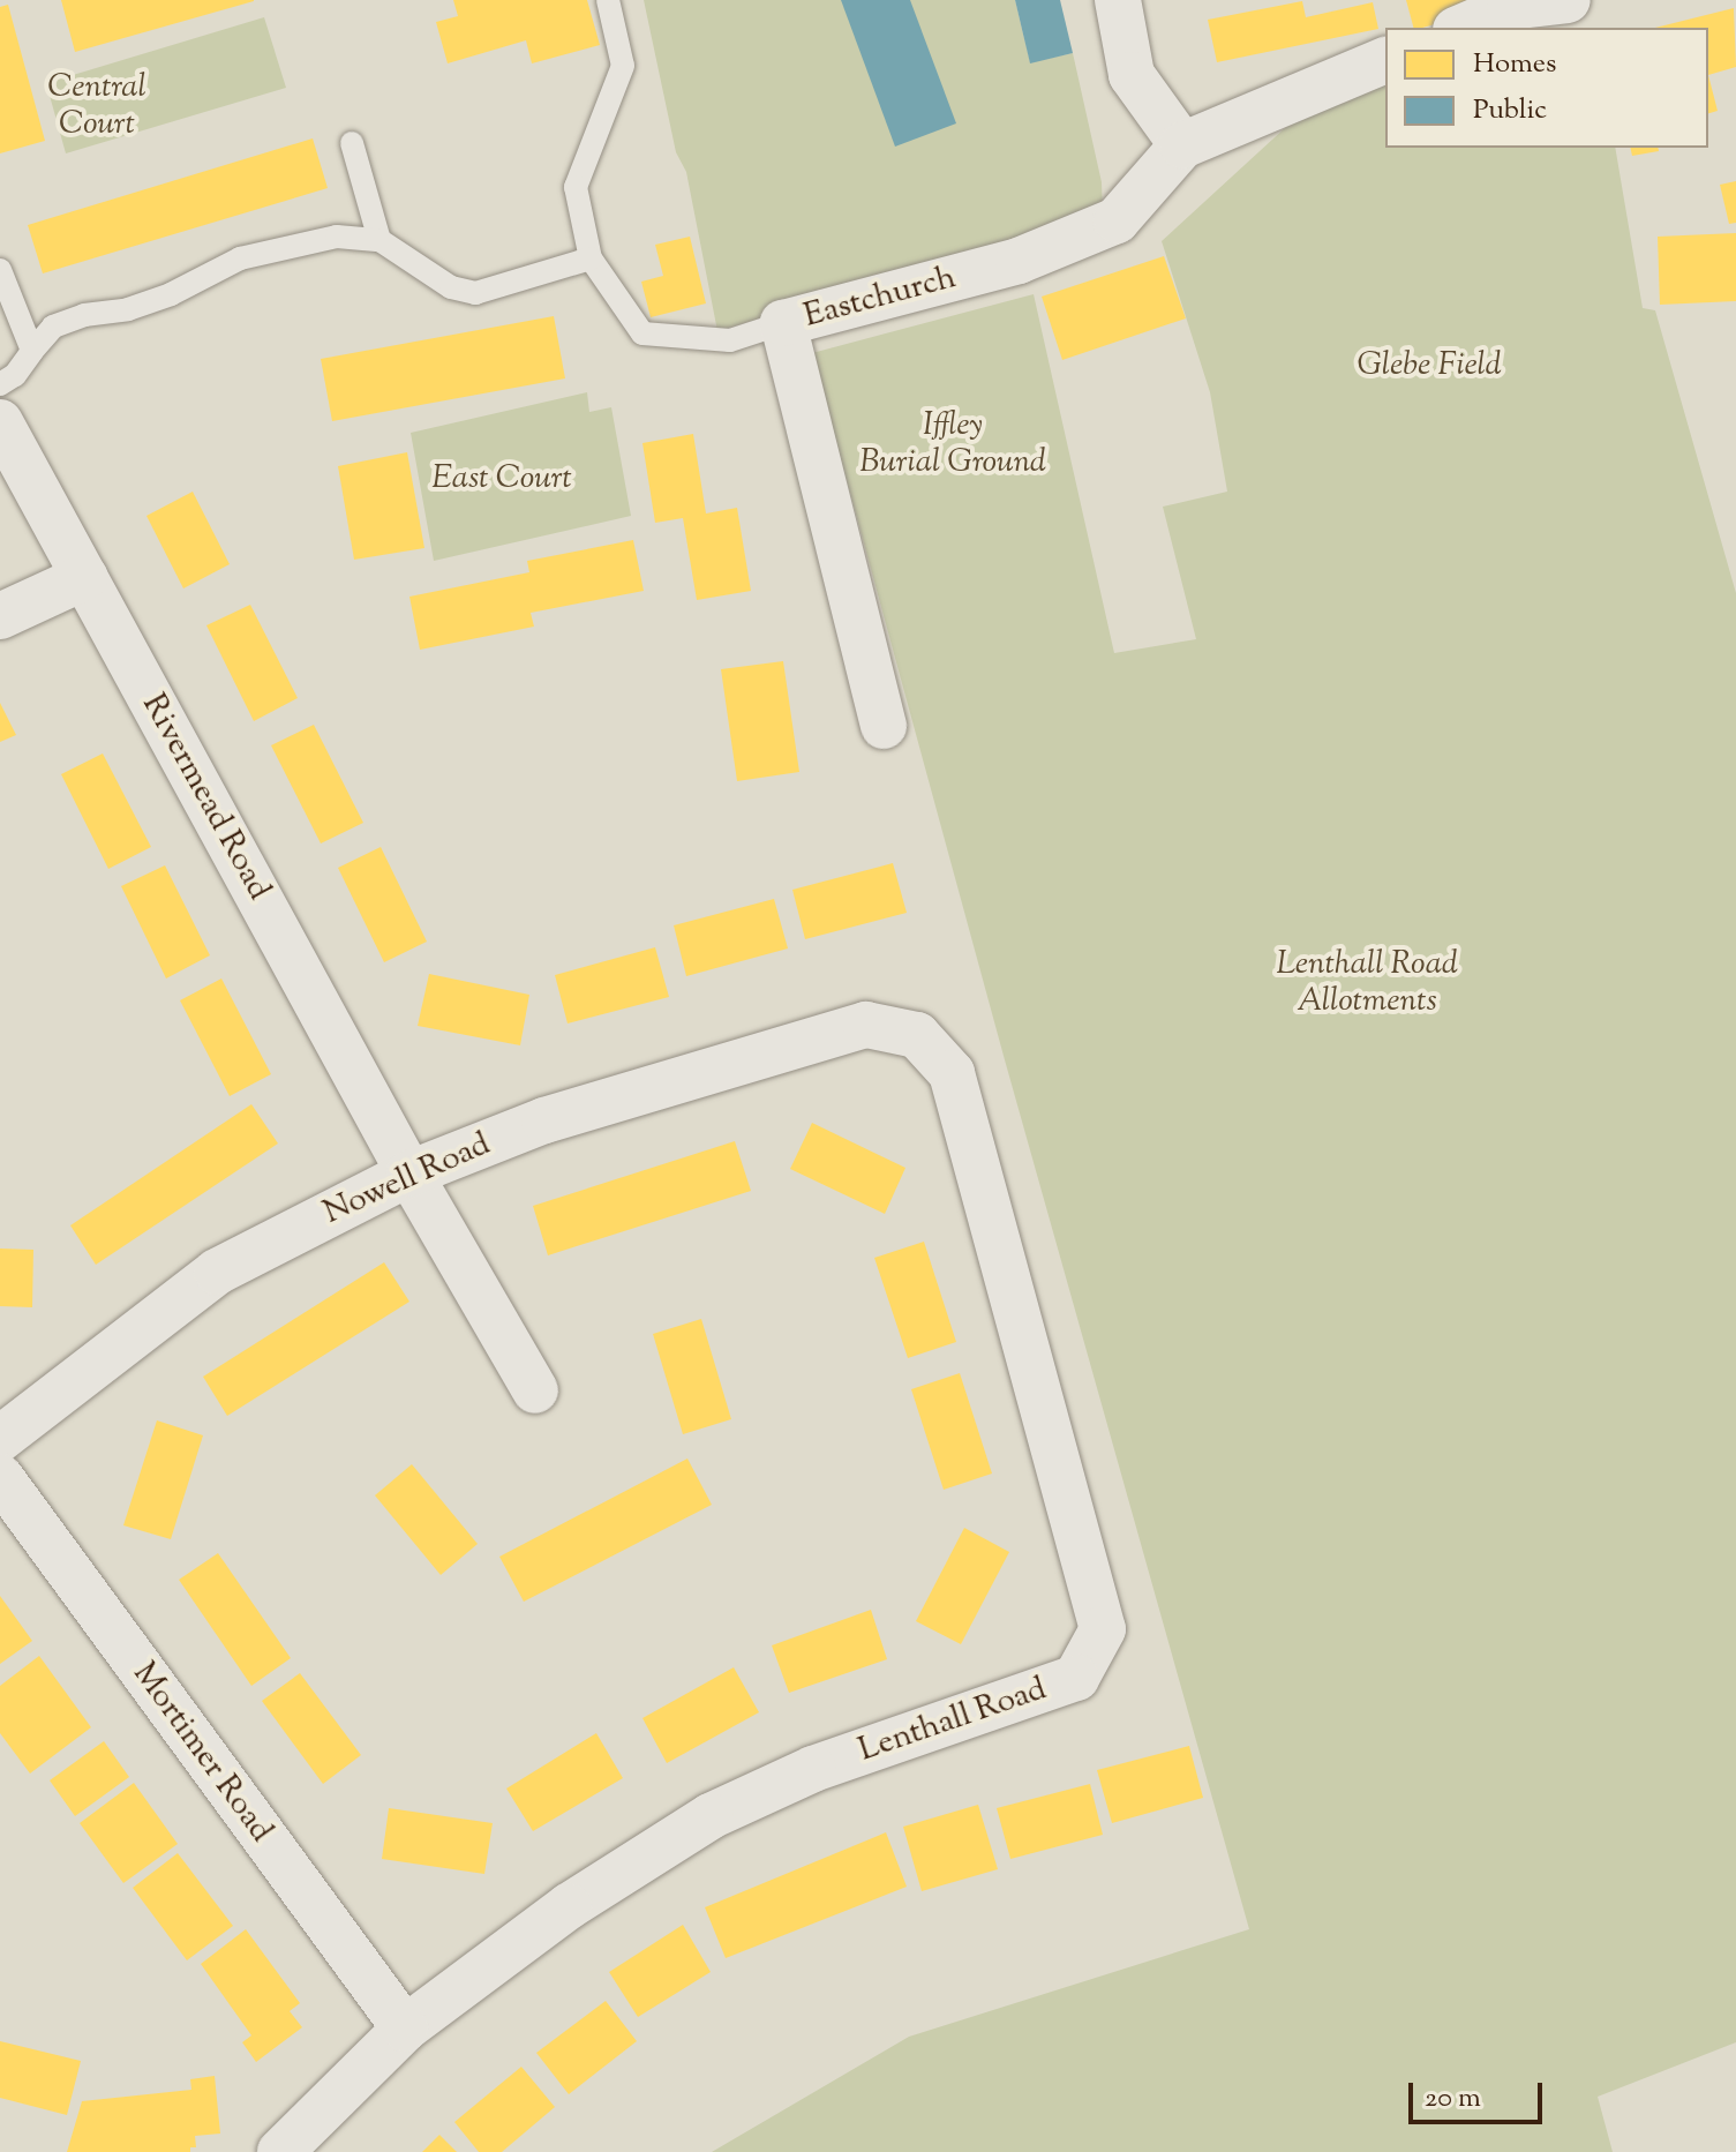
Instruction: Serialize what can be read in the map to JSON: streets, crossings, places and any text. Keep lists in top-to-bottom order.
{
  "streets": {
    "street": [
      "Eastchurch",
      "Rivermead Road",
      "Nowell Road",
      "Lenthall Road",
      "Mortimer Road"
    ]
  },
  "crossings": [
    ["Rivermead Road", "Nowell Road"],
    ["Nowell Road", "Lenthall Road"],
    ["Lenthall Road", "Mortimer Road"]
  ],
  "parks": [
    "Central Court",
    "Glebe Field",
    "Iffley Burial Ground",
    "East Court",
    "Lenthall Road Allotments"
  ],
  "legend": ["Homes", "Public"],
  "scale_bar": "20 m"
}
